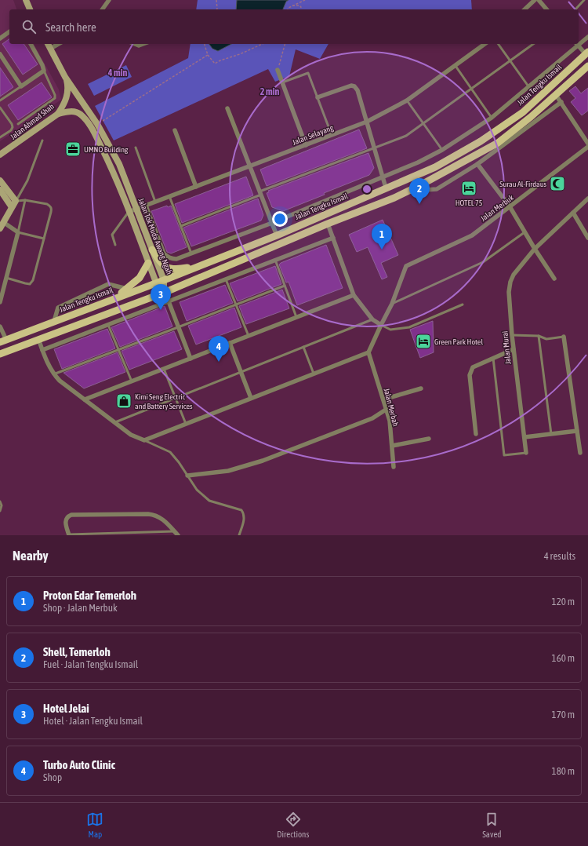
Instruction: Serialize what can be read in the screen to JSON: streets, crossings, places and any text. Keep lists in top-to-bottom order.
{
  "streets": {
    "main road": ["Jalan Tengku Ismail", "Jalan Ahmad Shah", "Jalan Tok Muda Awang Ngah"],
    "street": [
      "Jalan Selayang",
      "Jalan Merbuk",
      "Jalan Murai",
      "Jalan Merbah"
    ]
  },
  "crossings": [
    ["Jalan Tengku Ismail", "Jalan Selayang"],
    ["Jalan Tengku Ismail", "Jalan Tok Muda Awang Ngah"],
    ["Jalan Ahmad Shah", "Jalan Tok Muda Awang Ngah"],
    ["Jalan Selayang", "Jalan Tok Muda Awang Ngah"]
  ],
  "places": {
    "office": ["UMNO Building"],
    "mosque": ["Surau Al-Firdaus"],
    "hotel": ["HOTEL 75", "Green Park Hotel"],
    "shop": ["Kimi Seng Electric and Battery Services"]
  },
  "page": {
    "search": "Search here",
    "pins": [
      "2",
      "1",
      "3",
      "4"
    ],
    "heading": ["Nearby", "4 results"],
    "list": [
      {
        "mark": "1",
        "name": "Proton Edar Temerloh",
        "note": "Shop · Jalan Merbuk",
        "value": "120 m"
      },
      {
        "mark": "2",
        "name": "Shell, Temerloh",
        "note": "Fuel · Jalan Tengku Ismail",
        "value": "160 m"
      },
      {
        "mark": "3",
        "name": "Hotel Jelai",
        "note": "Hotel · Jalan Tengku Ismail",
        "value": "170 m"
      },
      {
        "mark": "4",
        "name": "Turbo Auto Clinic",
        "note": "Shop",
        "value": "180 m"
      }
    ],
    "nav": ["Map", "Directions", "Saved"]
  },
  "rings": ["4 min", "2 min"]
}
